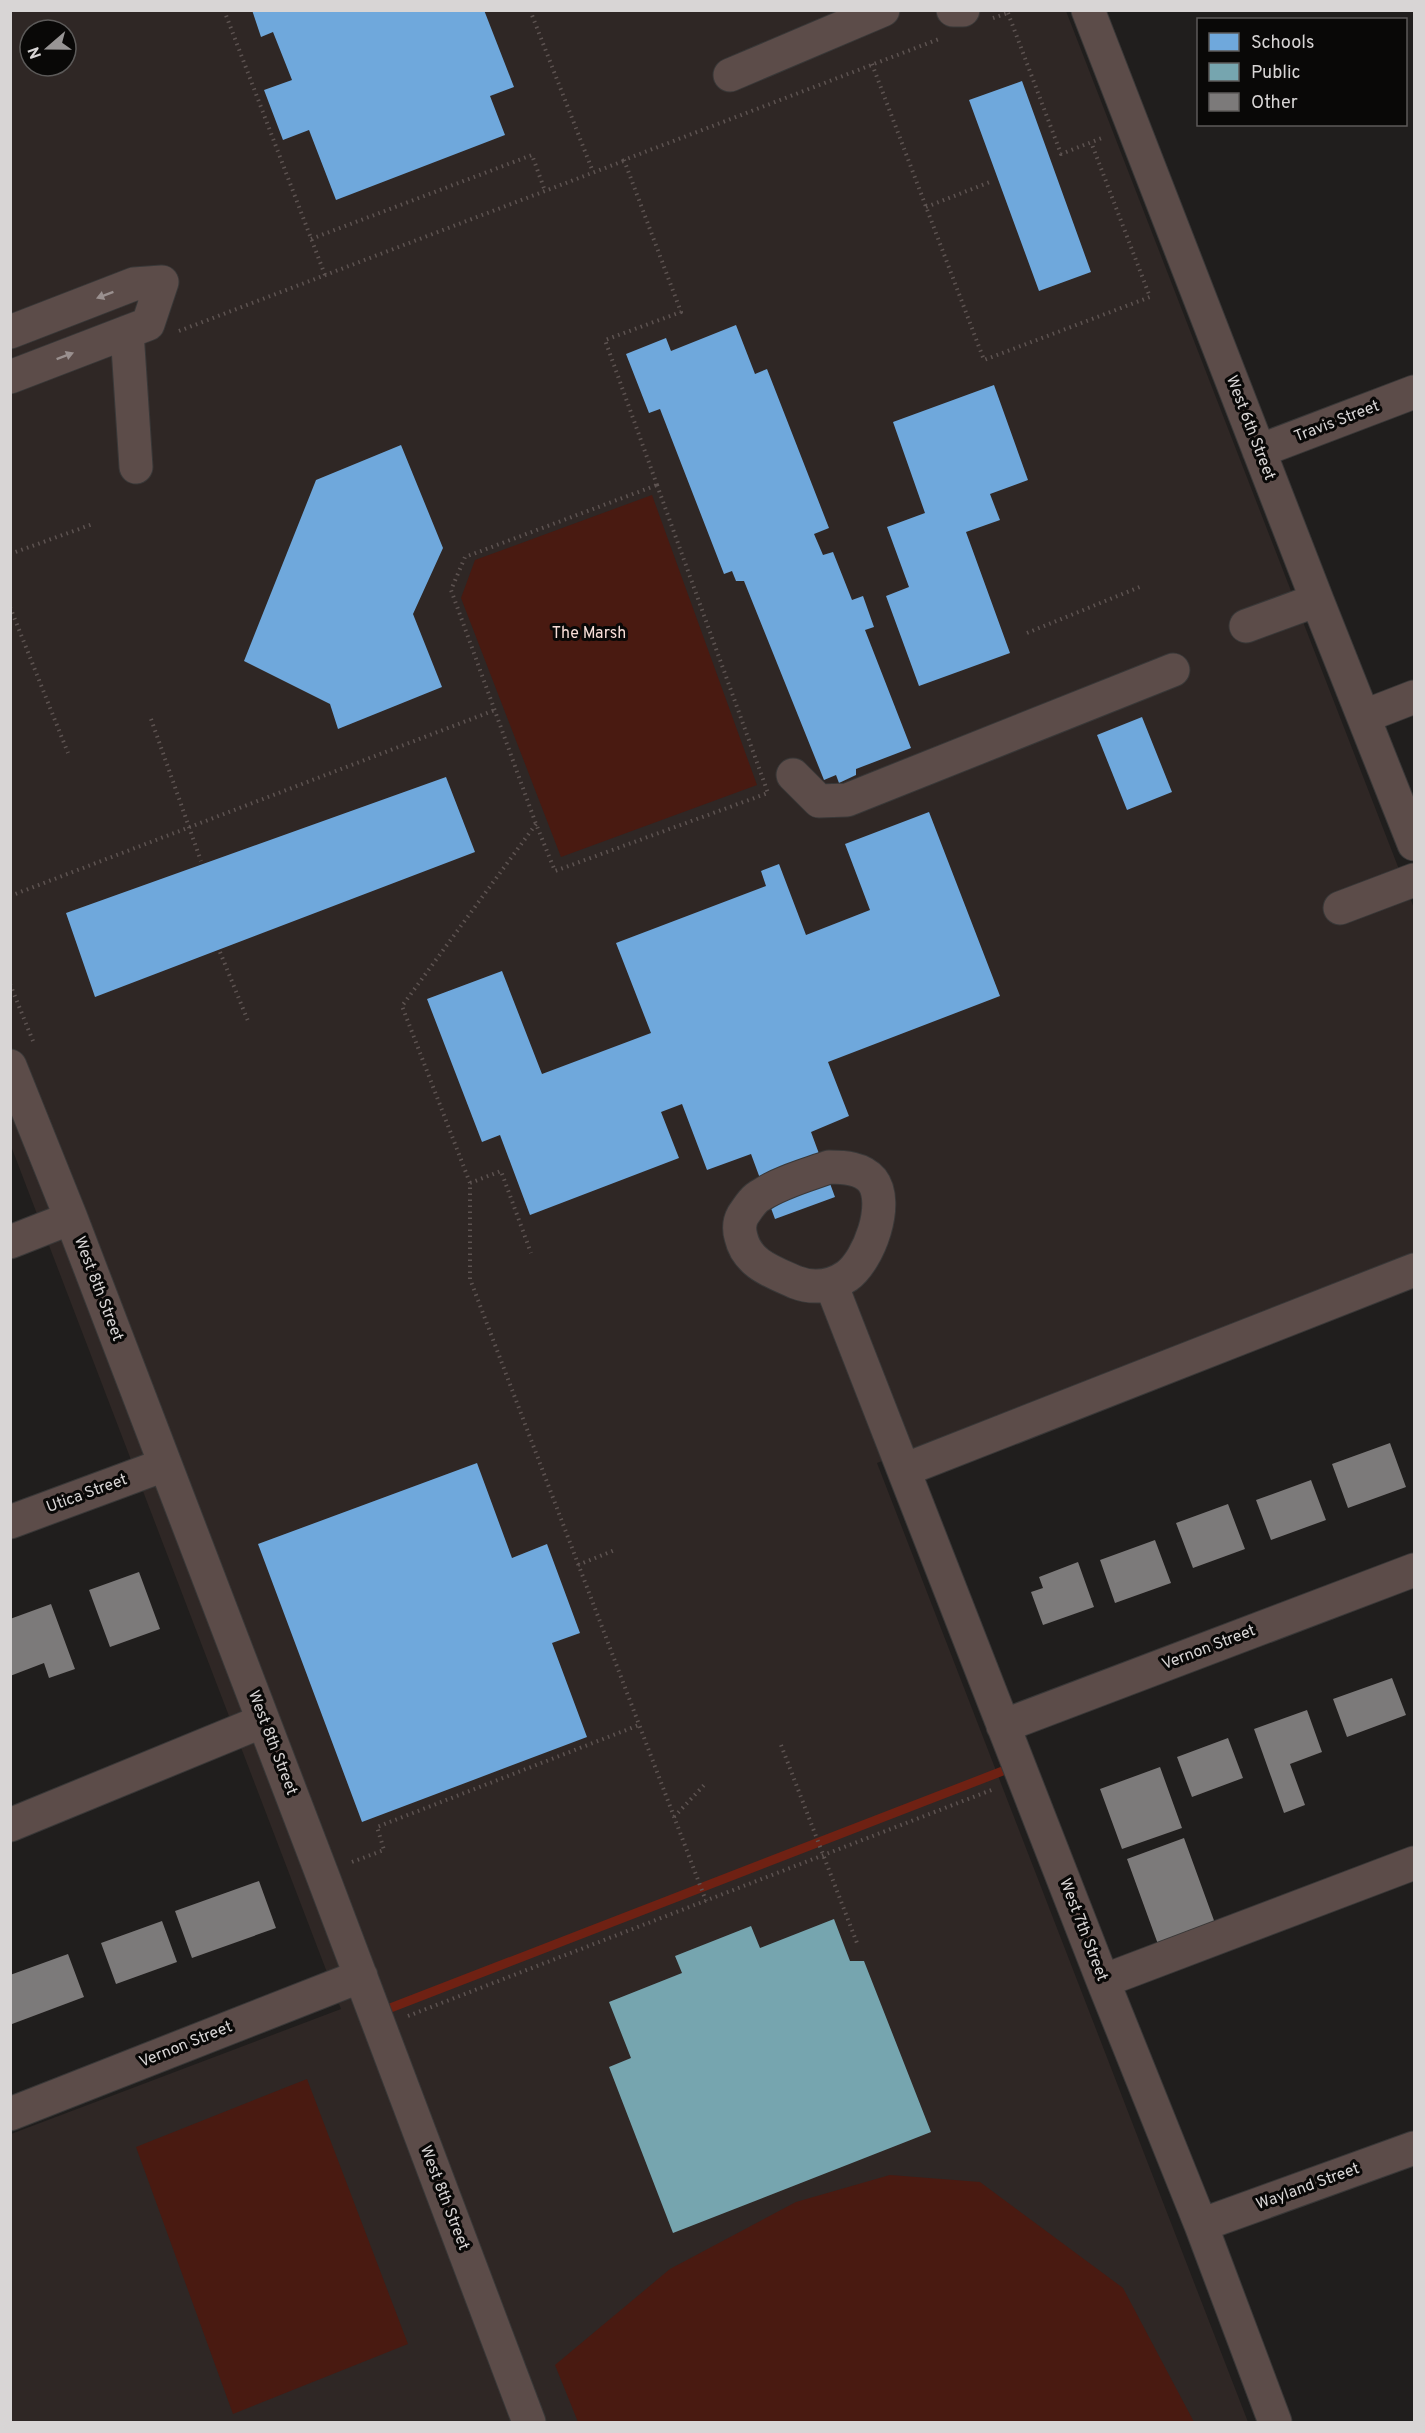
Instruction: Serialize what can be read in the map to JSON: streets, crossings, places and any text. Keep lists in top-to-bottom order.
{
  "streets": {
    "street": [
      "Travis Street",
      "West 6th Street",
      "West 8th Street",
      "Utica Street",
      "Vernon Street",
      "West 7th Street",
      "Wayland Street"
    ]
  },
  "crossings": [
    ["Travis Street", "West 6th Street"],
    ["West 8th Street", "Utica Street"],
    ["West 8th Street", "Vernon Street"],
    ["Vernon Street", "West 7th Street"],
    ["West 7th Street", "Wayland Street"]
  ],
  "parks": ["The Marsh"],
  "legend": ["Schools", "Public", "Other"],
  "north": "left"
}
